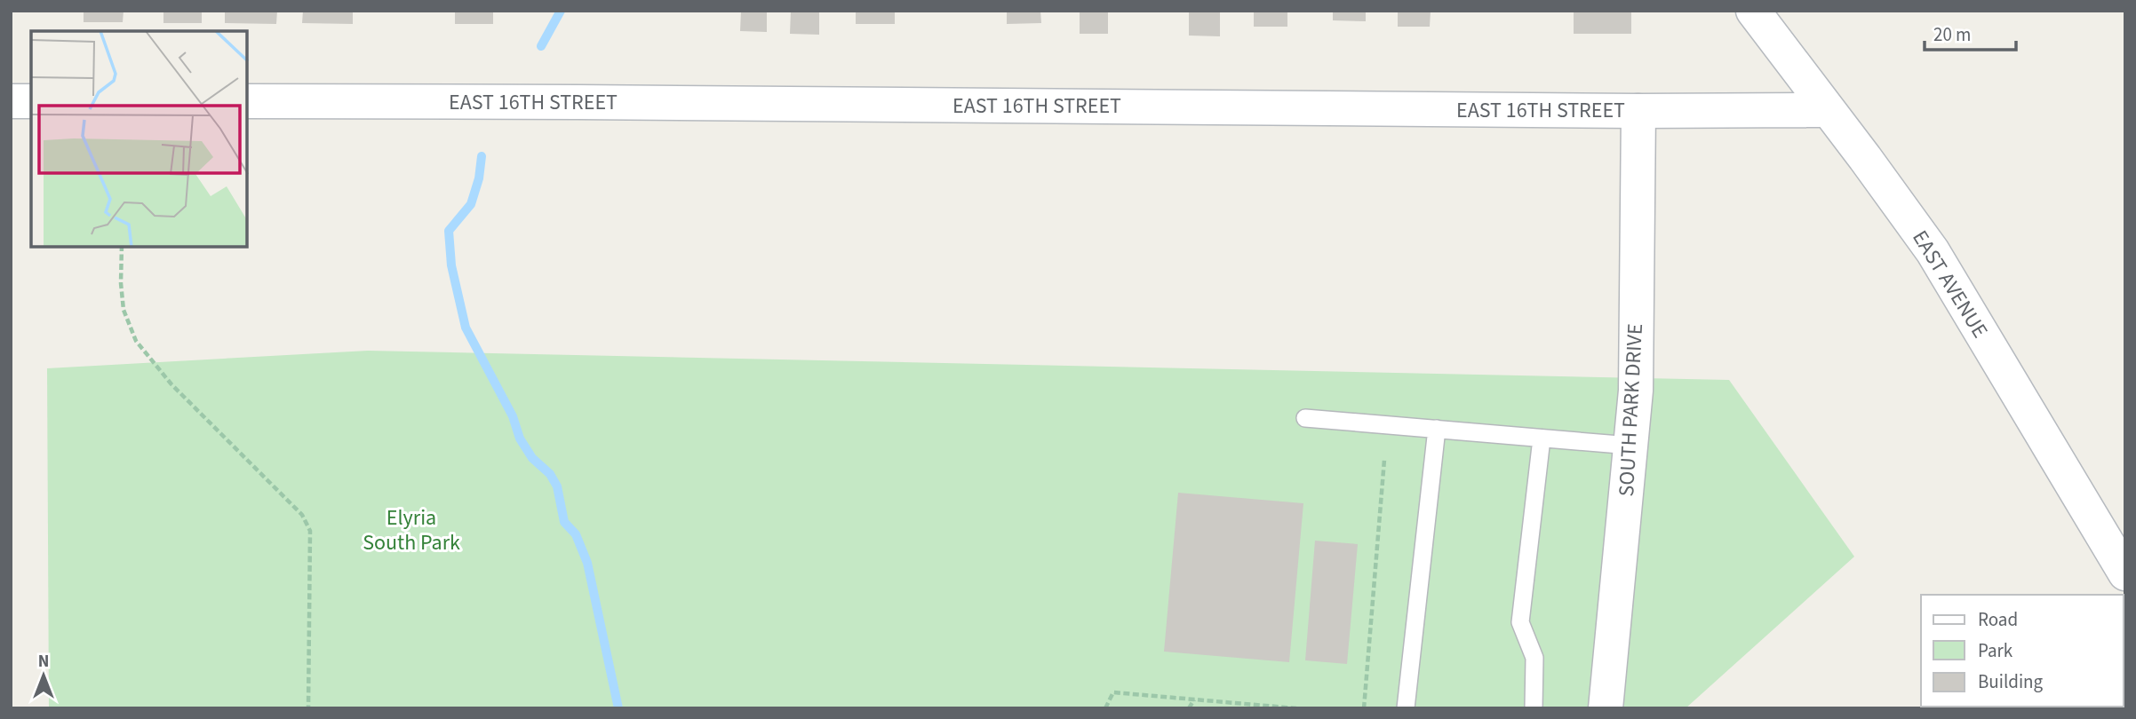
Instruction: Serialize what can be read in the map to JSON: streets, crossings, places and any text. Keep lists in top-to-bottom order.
{
  "streets": {
    "street": ["EAST 16TH STREET", "EAST AVENUE", "SOUTH PARK DRIVE"]
  },
  "crossings": [
    ["EAST 16TH STREET", "EAST AVENUE"],
    ["EAST 16TH STREET", "SOUTH PARK DRIVE"]
  ],
  "parks": ["Elyria South Park"],
  "legend": ["Road", "Park", "Building"],
  "scale_bar": "20 m",
  "north": "top"
}
